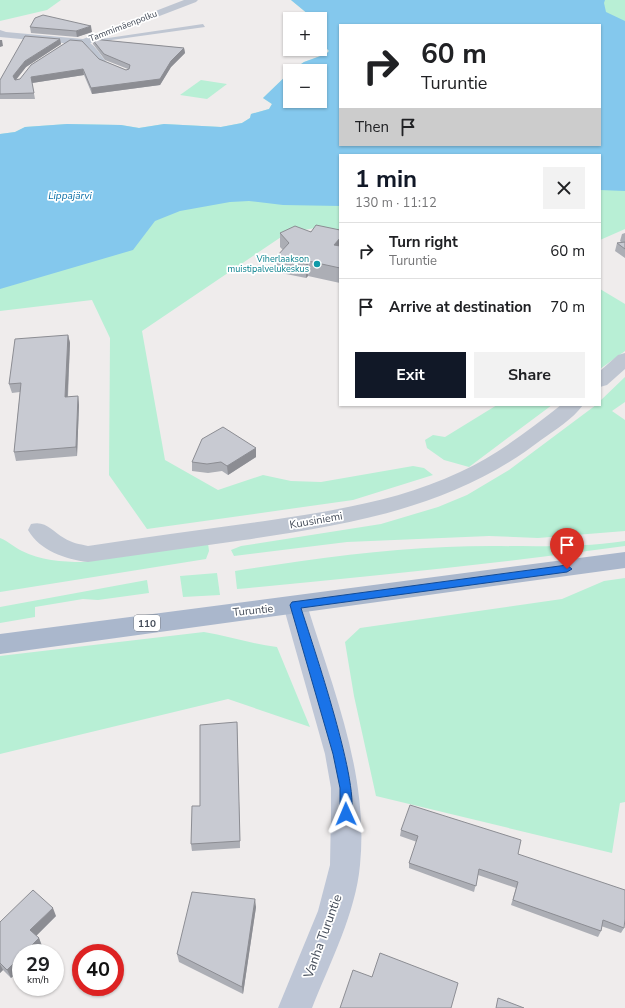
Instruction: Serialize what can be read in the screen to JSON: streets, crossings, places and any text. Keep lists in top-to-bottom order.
{
  "streets": {
    "main road": ["Turuntie", "110"],
    "street": ["Tammimäenpolku", "Kuusiniemi", "Vanha Turuntie"]
  },
  "crossings": [
    ["Turuntie", "Vanha Turuntie"]
  ],
  "water": ["Lippajärvi"],
  "places": ["Viherlaakson muistipalvelukeskus"],
  "page": {
    "map_buttons": ["+", "−"],
    "turn": ["60 m", "Turuntie"],
    "then": "Then",
    "heading": ["1 min", "130 m · 11:12"],
    "list": [
      {
        "name": "Turn right",
        "note": "Turuntie",
        "value": "60 m"
      },
      {
        "name": "Arrive at destination",
        "value": "70 m"
      }
    ],
    "buttons": ["Exit", "Share"],
    "speed": "29 km/h",
    "limit": "40"
  }
}
